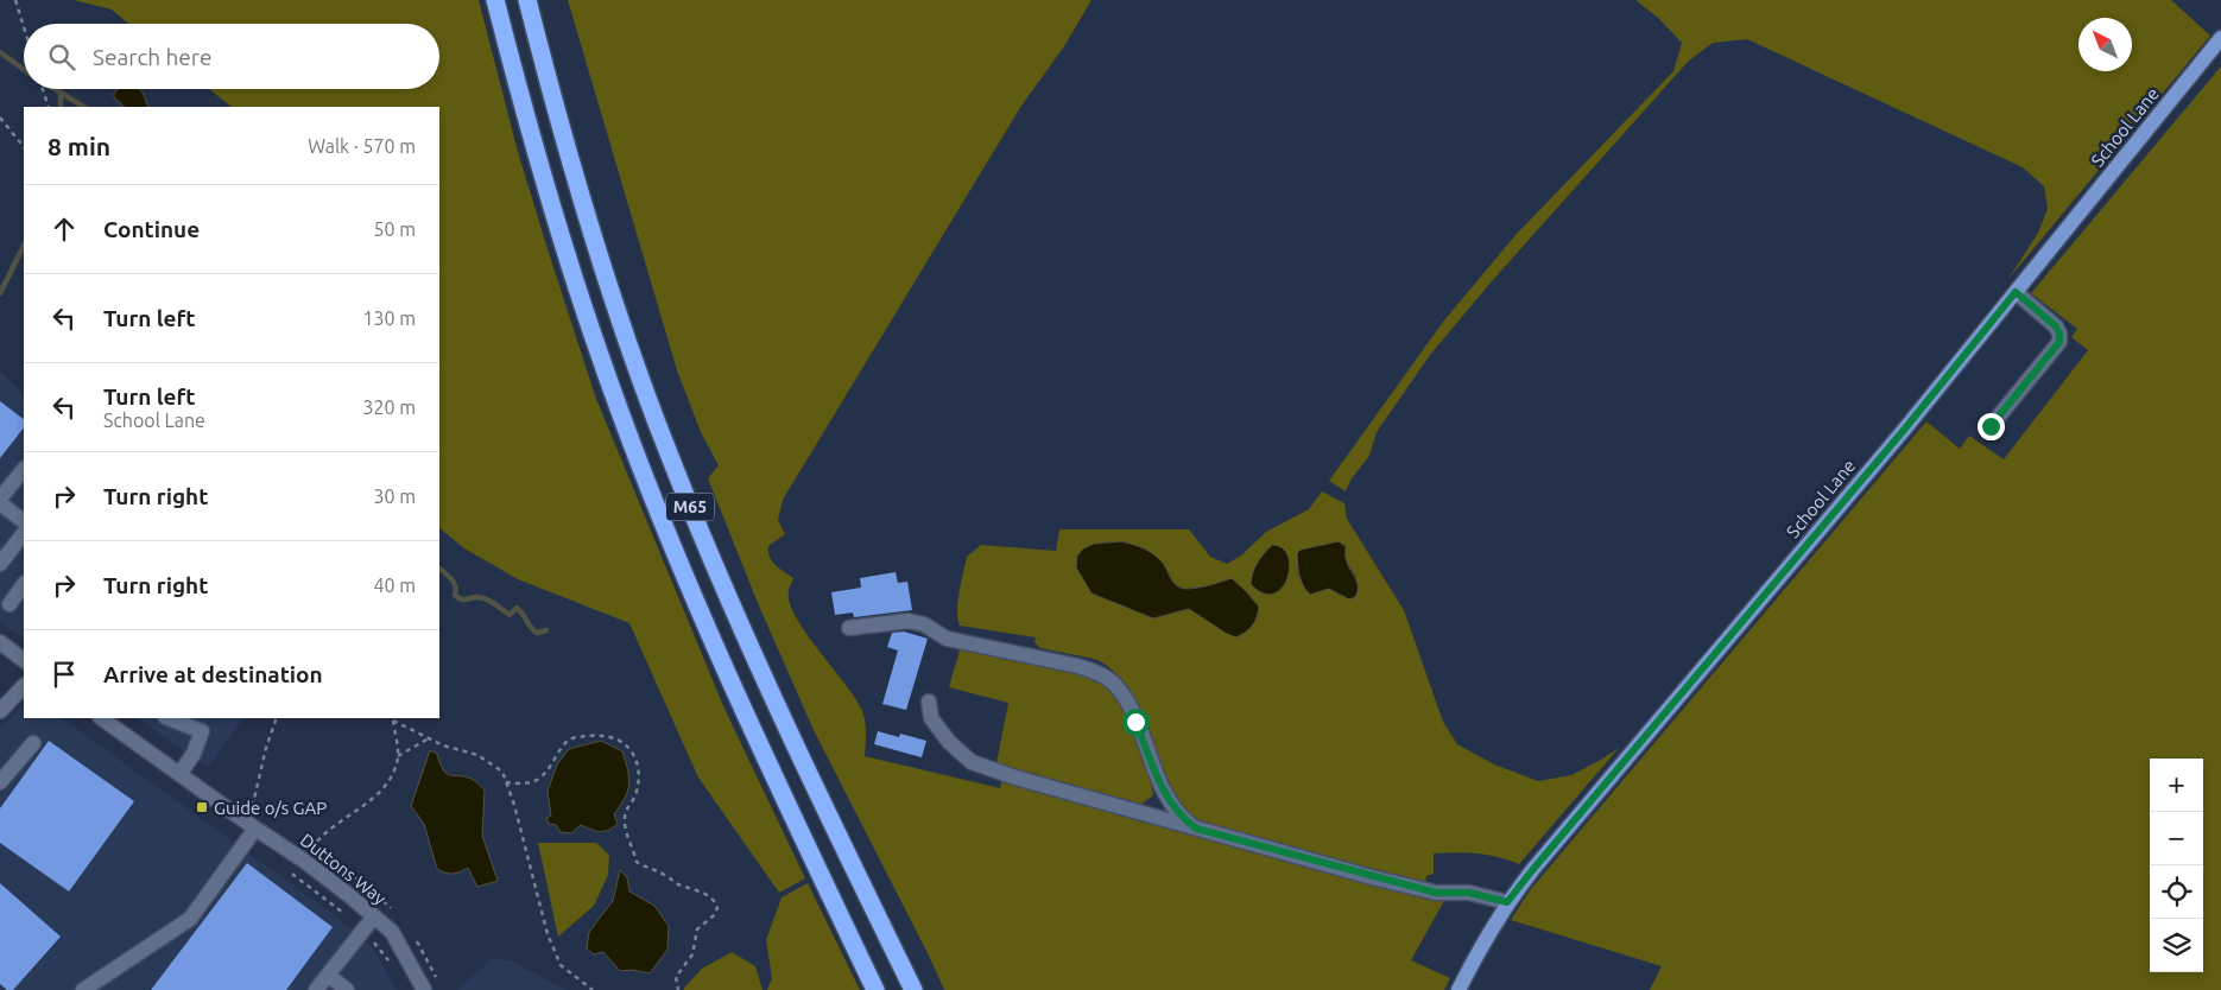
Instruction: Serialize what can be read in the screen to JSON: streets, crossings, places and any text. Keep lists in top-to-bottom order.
{
  "streets": {
    "highway": ["M65"],
    "main road": ["School Lane"],
    "street": ["Duttons Way"]
  },
  "places": {
    "transit": ["Guide o/s GAP"]
  },
  "north": "top left",
  "page": {
    "search": "Search here",
    "heading": ["8 min", "Walk · 570 m"],
    "list": [
      ["Continue", "50 m"],
      ["Turn left", "130 m"],
      ["Turn left", "School Lane", "320 m"],
      ["Turn right", "30 m"],
      ["Turn right", "40 m"],
      "Arrive at destination"
    ],
    "map_buttons": ["+", "−"]
  }
}
